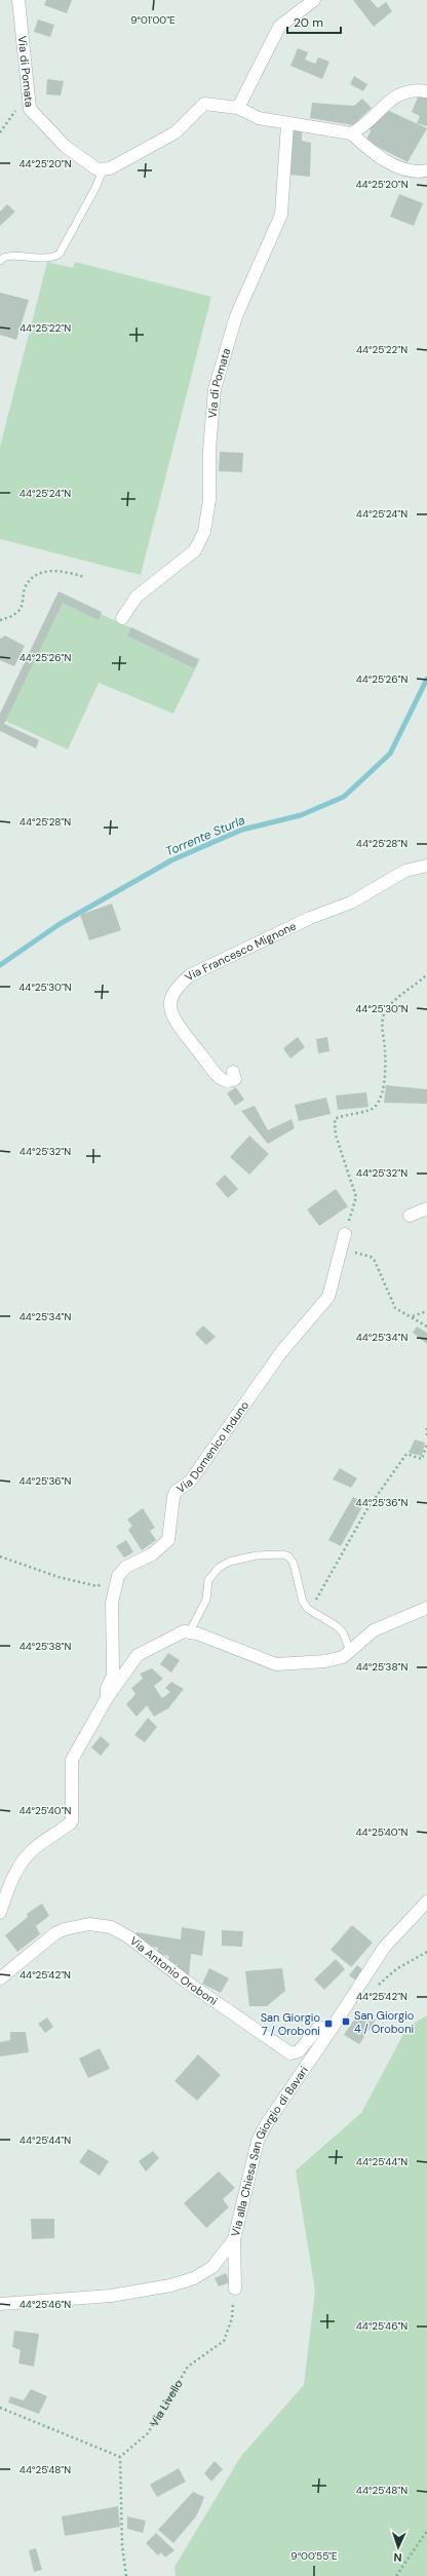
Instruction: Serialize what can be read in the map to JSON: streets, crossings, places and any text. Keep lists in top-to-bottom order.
{
  "streets": {
    "street": [
      "Via di Pomata",
      "Via Francesco Mignone",
      "Via Domenico Induno",
      "Via Antonio Oroboni",
      "Via alla Chiesa San Giorgio di Bavari"
    ],
    "path": ["Via Livello"]
  },
  "crossings": [
    ["Via Antonio Oroboni", "Via alla Chiesa San Giorgio di Bavari"]
  ],
  "water": ["Torrente Sturla"],
  "places": {
    "transit": ["San Giorgio 4 / Oroboni", "San Giorgio 7 / Oroboni"]
  },
  "scale_bar": "20 m",
  "north": "bottom",
  "coordinates": [
    "9°01'00\"E",
    "44°25'20\"N",
    "44°25'22\"N",
    "44°25'24\"N",
    "44°25'26\"N",
    "44°25'28\"N",
    "44°25'30\"N",
    "44°25'32\"N",
    "44°25'34\"N",
    "44°25'36\"N",
    "44°25'38\"N",
    "44°25'40\"N",
    "44°25'42\"N",
    "44°25'44\"N",
    "44°25'46\"N",
    "44°25'48\"N",
    "9°00'55\"E"
  ]
}
